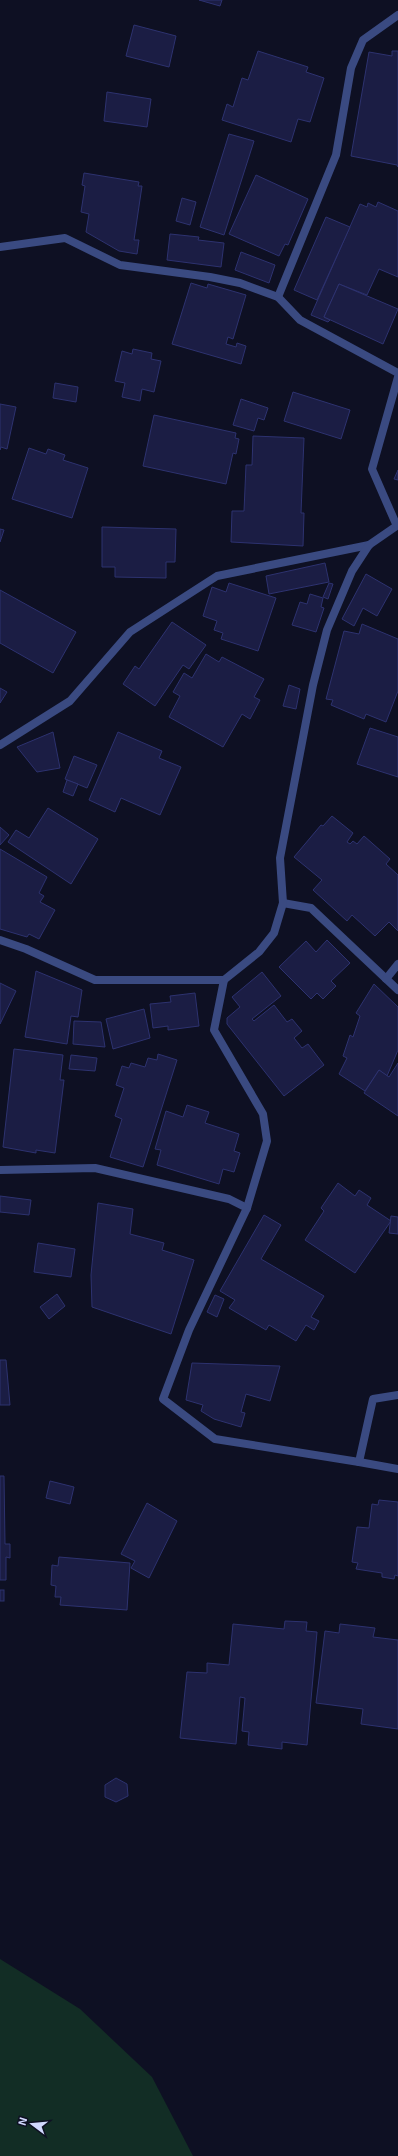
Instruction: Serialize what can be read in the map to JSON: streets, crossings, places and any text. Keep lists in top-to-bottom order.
{
  "north": "left"
}
